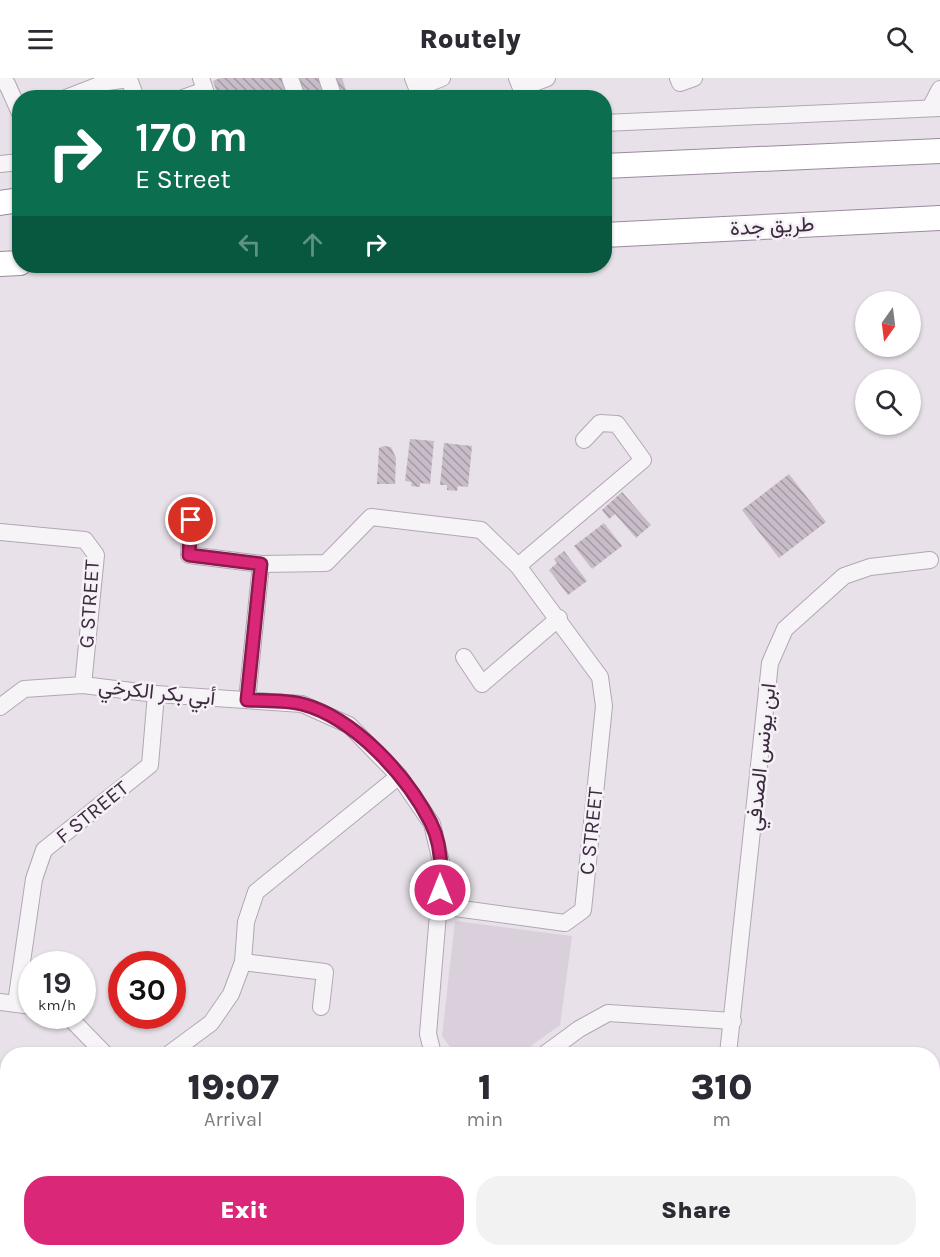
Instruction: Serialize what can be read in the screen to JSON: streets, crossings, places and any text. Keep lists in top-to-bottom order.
{
  "streets": {
    "highway": ["طريق جدة"],
    "street": [
      "G STREET",
      "أبي بكر الكرخي",
      "ابن يونس الصدفي",
      "F STREET",
      "C STREET"
    ]
  },
  "crossings": [
    ["G STREET", "أبي بكر الكرخي"],
    ["أبي بكر الكرخي", "F STREET"],
    ["أبي بكر الكرخي", "C STREET"]
  ],
  "north": "bottom",
  "page": {
    "header": "Routely",
    "turn": ["170 m", "E Street"],
    "speed": "19 km/h",
    "limit": "30",
    "eta": [
      "19:07",
      "Arrival",
      "1",
      "min",
      "310",
      "m"
    ],
    "buttons": ["Exit", "Share"]
  }
}
